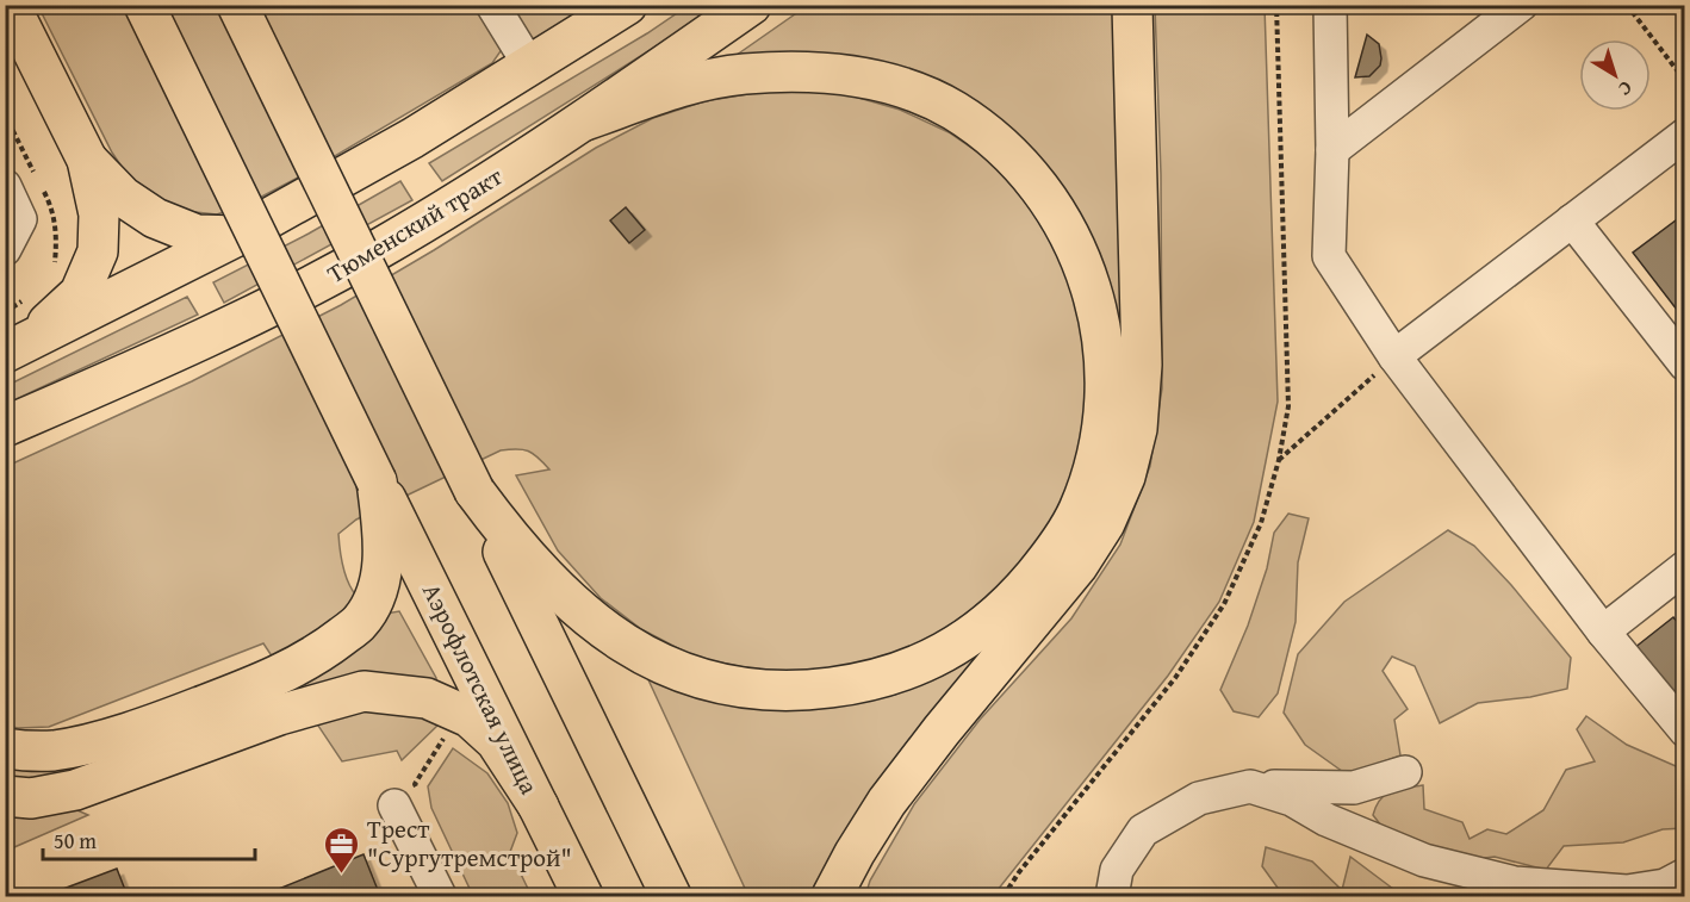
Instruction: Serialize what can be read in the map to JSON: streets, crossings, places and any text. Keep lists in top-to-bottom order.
{
  "streets": {
    "main road": ["Тюменский тракт", "Аэрофлотская улица"]
  },
  "places": {
    "office": ["Трест \"Сургутремстрой\""]
  },
  "scale_bar": "50 m",
  "north": "bottom right"
}
